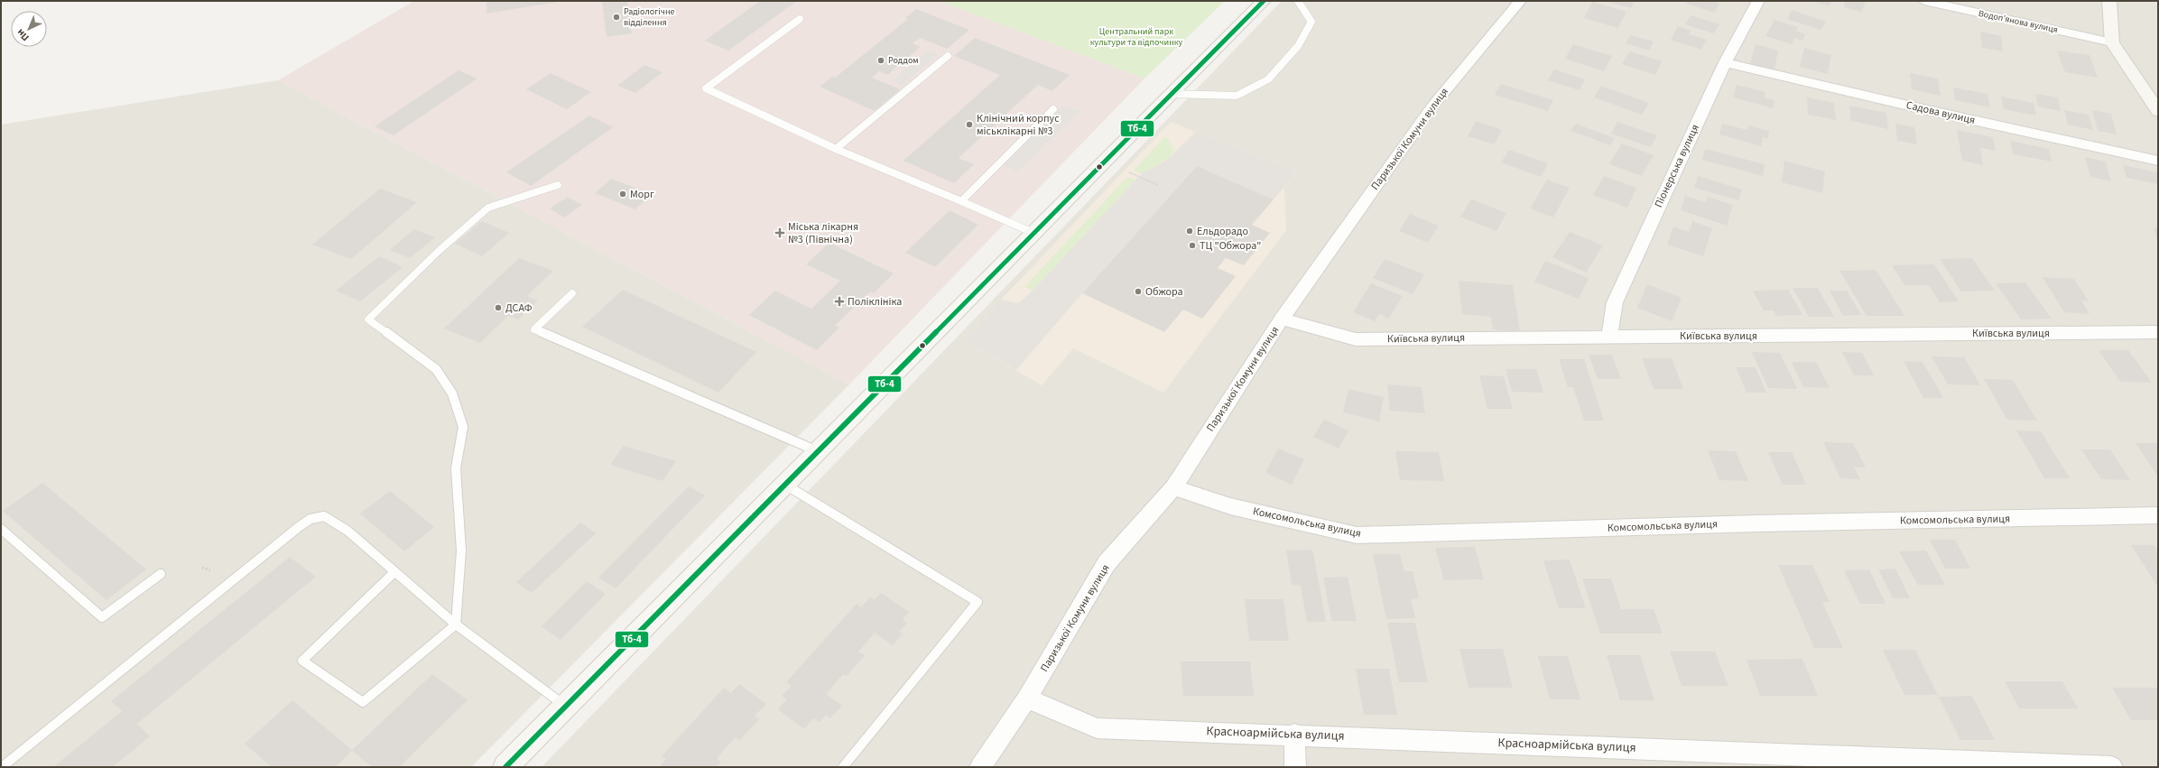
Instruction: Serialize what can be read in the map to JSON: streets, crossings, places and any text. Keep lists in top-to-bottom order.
{
  "streets": {
    "street": [
      "Водоп’янова вулиця",
      "Садова вулиця",
      "Паризької Комуни вулиця",
      "Піонерська вулиця",
      "Київська вулиця",
      "Комсомольська вулиця",
      "Красноармійська вулиця"
    ]
  },
  "crossings": [
    ["Садова вулиця", "Піонерська вулиця"],
    ["Паризької Комуни вулиця", "Київська вулиця"],
    ["Паризької Комуни вулиця", "Комсомольська вулиця"],
    ["Паризької Комуни вулиця", "Красноармійська вулиця"],
    ["Піонерська вулиця", "Київська вулиця"]
  ],
  "parks": ["Центральний парк культури та відпочинку"],
  "places": {
    "other": [
      "Радіологічне відділення",
      "Роддом",
      "Клінічний корпус міськлікарні №3",
      "Морг",
      "Ельдорадо",
      "ТЦ \"Обжора\"",
      "Обжора",
      "ДСАФ"
    ],
    "health": ["Міська лікарня №3 (Північна)", "Поліклініка"]
  },
  "lines": ["transit line Тб-4"],
  "north": "bottom left"
}
